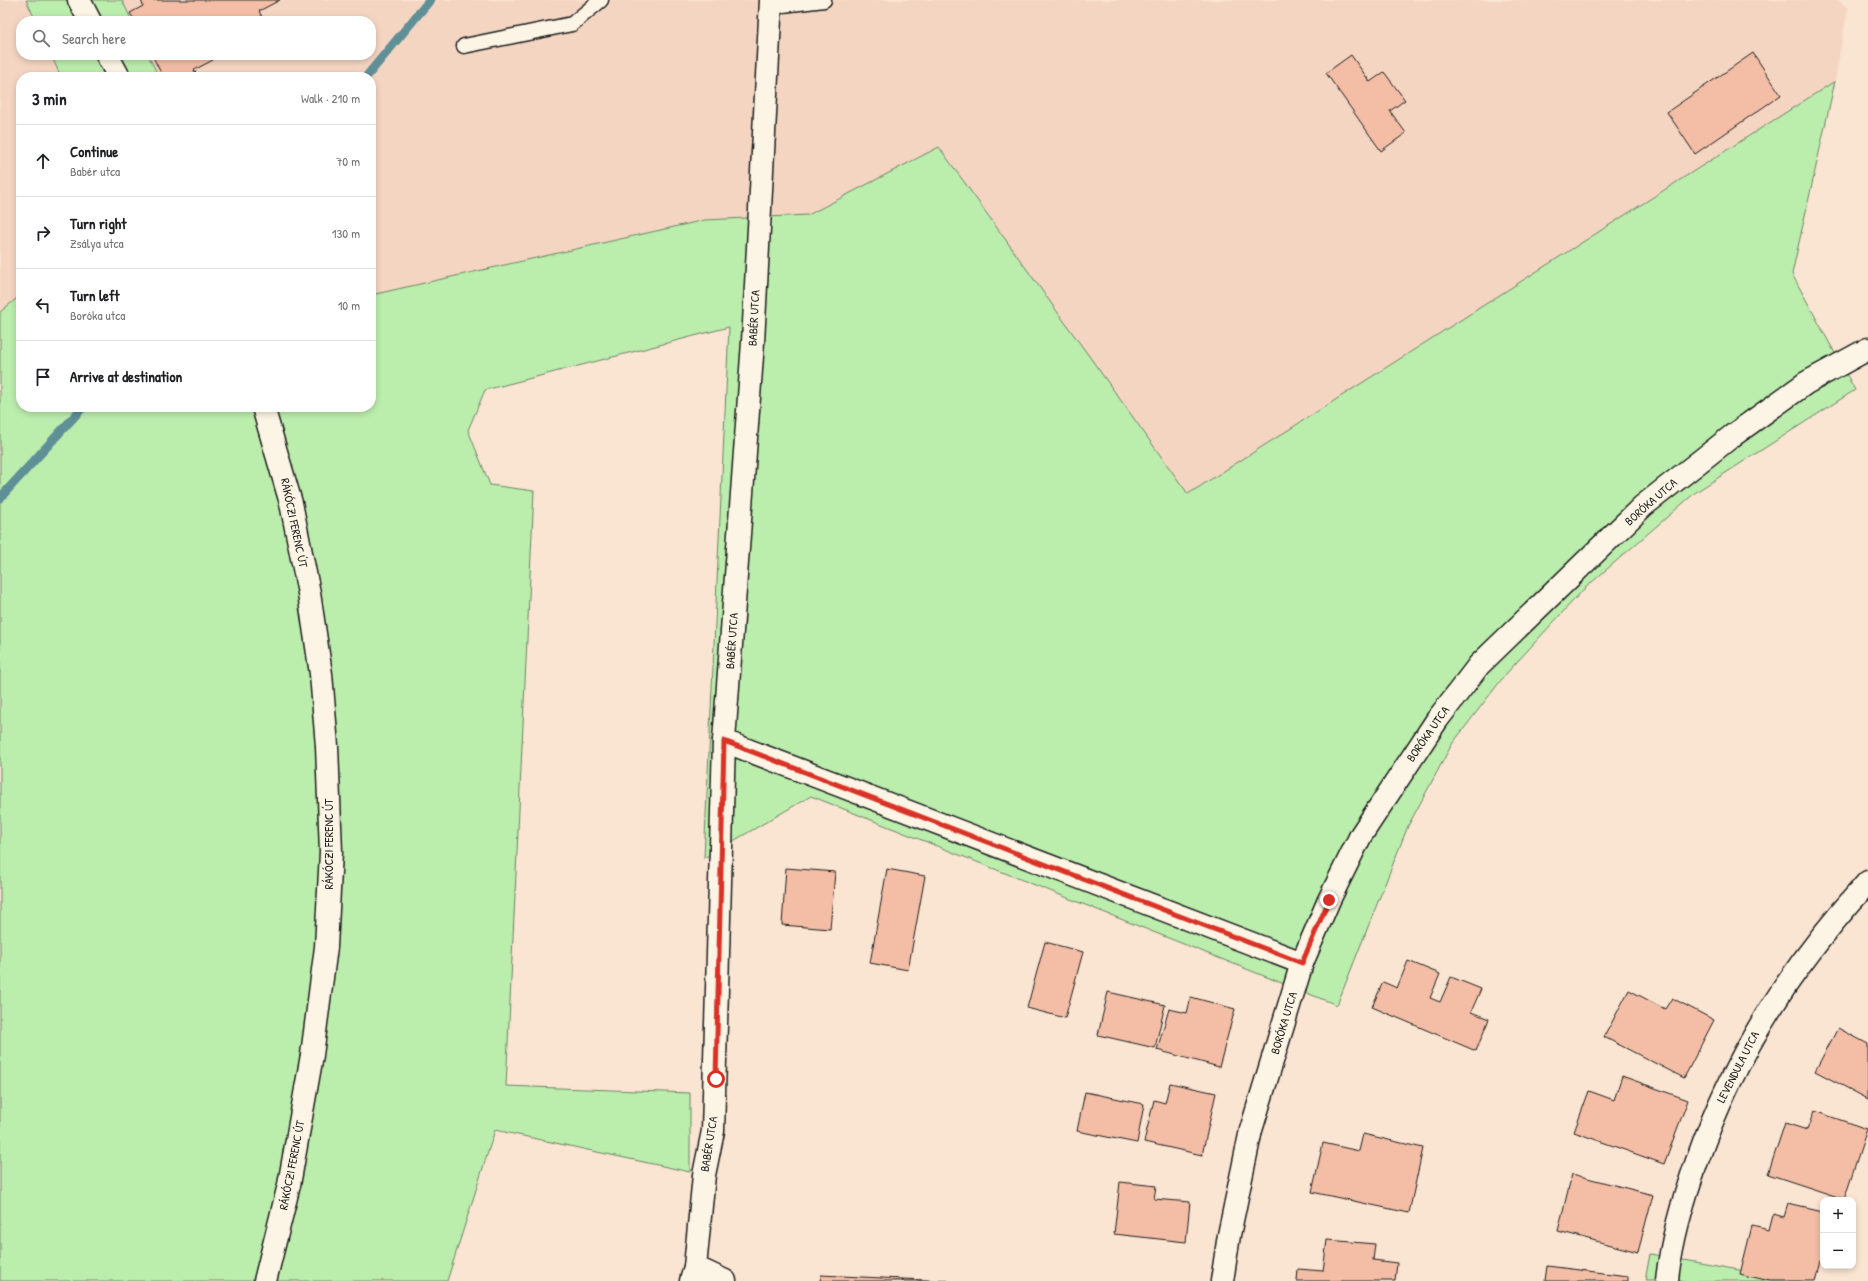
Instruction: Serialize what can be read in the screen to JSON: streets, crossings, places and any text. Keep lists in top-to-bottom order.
{
  "streets": {
    "street": [
      "BABÉR UTCA",
      "BORÓKA UTCA",
      "RÁKÓCZI FERENC ÚT",
      "LEVENDULA UTCA"
    ]
  },
  "page": {
    "search": "Search here",
    "heading": ["3 min", "Walk · 210 m"],
    "list": [
      ["Continue", "Babér utca", "70 m"],
      ["Turn right", "Zsálya utca", "130 m"],
      ["Turn left", "Boróka utca", "10 m"],
      "Arrive at destination"
    ],
    "map_buttons": ["+", "−"]
  }
}
